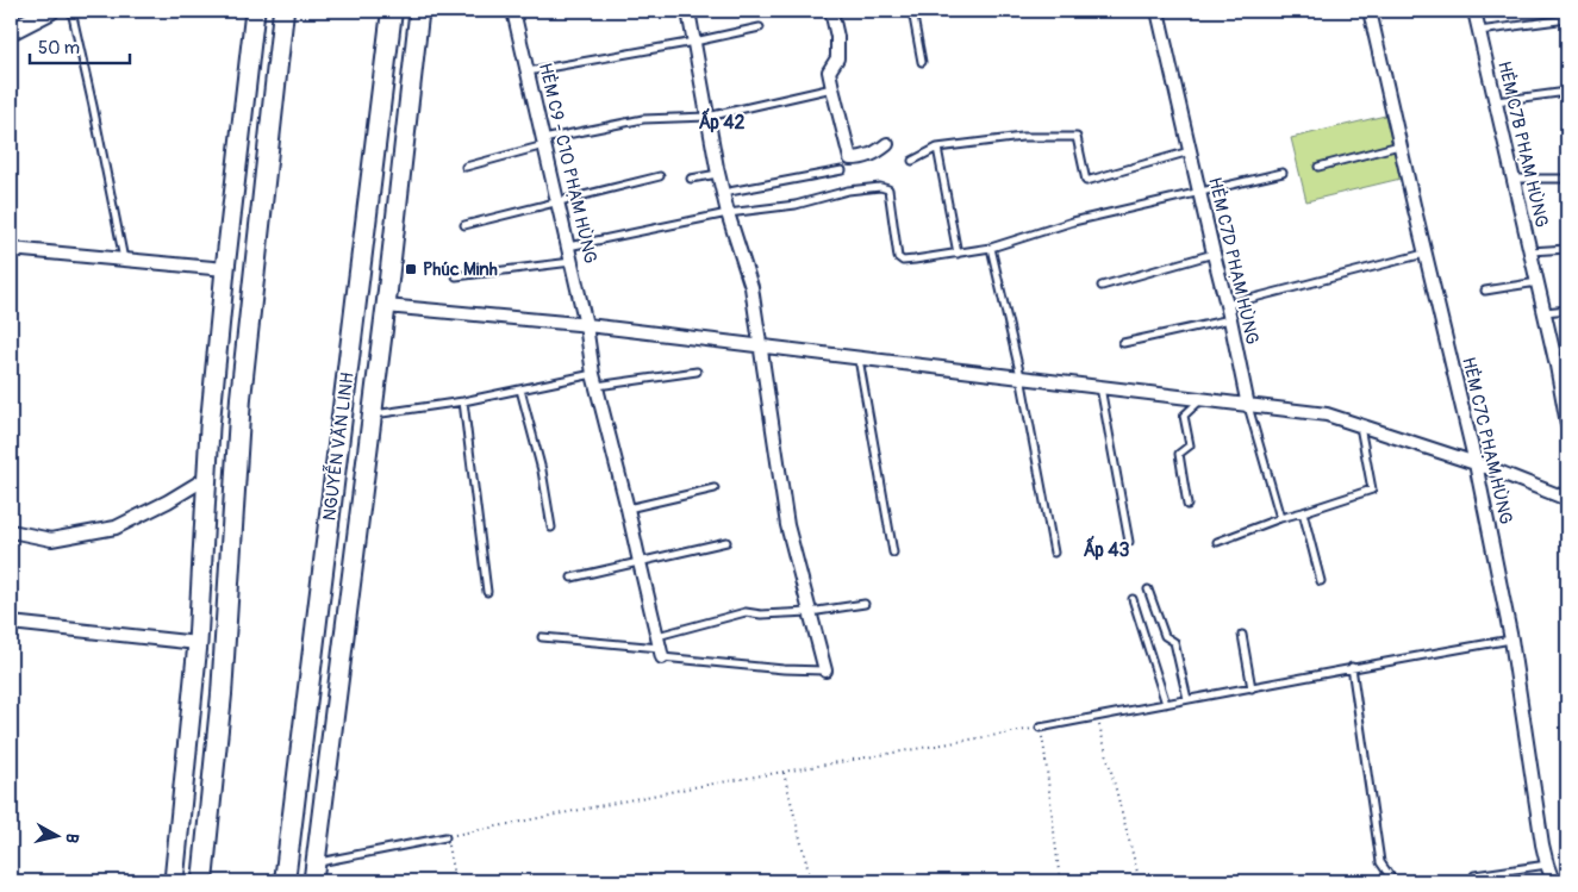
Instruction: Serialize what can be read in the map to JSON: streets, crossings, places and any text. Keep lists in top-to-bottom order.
{
  "streets": {
    "highway": ["NGUYỄN VĂN LINH"],
    "street": [
      "HẺM C7B PHẠM HÙNG",
      "HẺM C9 - C10 PHẠM HÙNG",
      "HẺM C7D PHẠM HÙNG",
      "HẺM C7C PHẠM HÙNG"
    ]
  },
  "districts": ["Ấp 42", "Ấp 43"],
  "places": {
    "transit": ["Phúc Minh"]
  },
  "scale_bar": "50 m",
  "north": "right"
}
